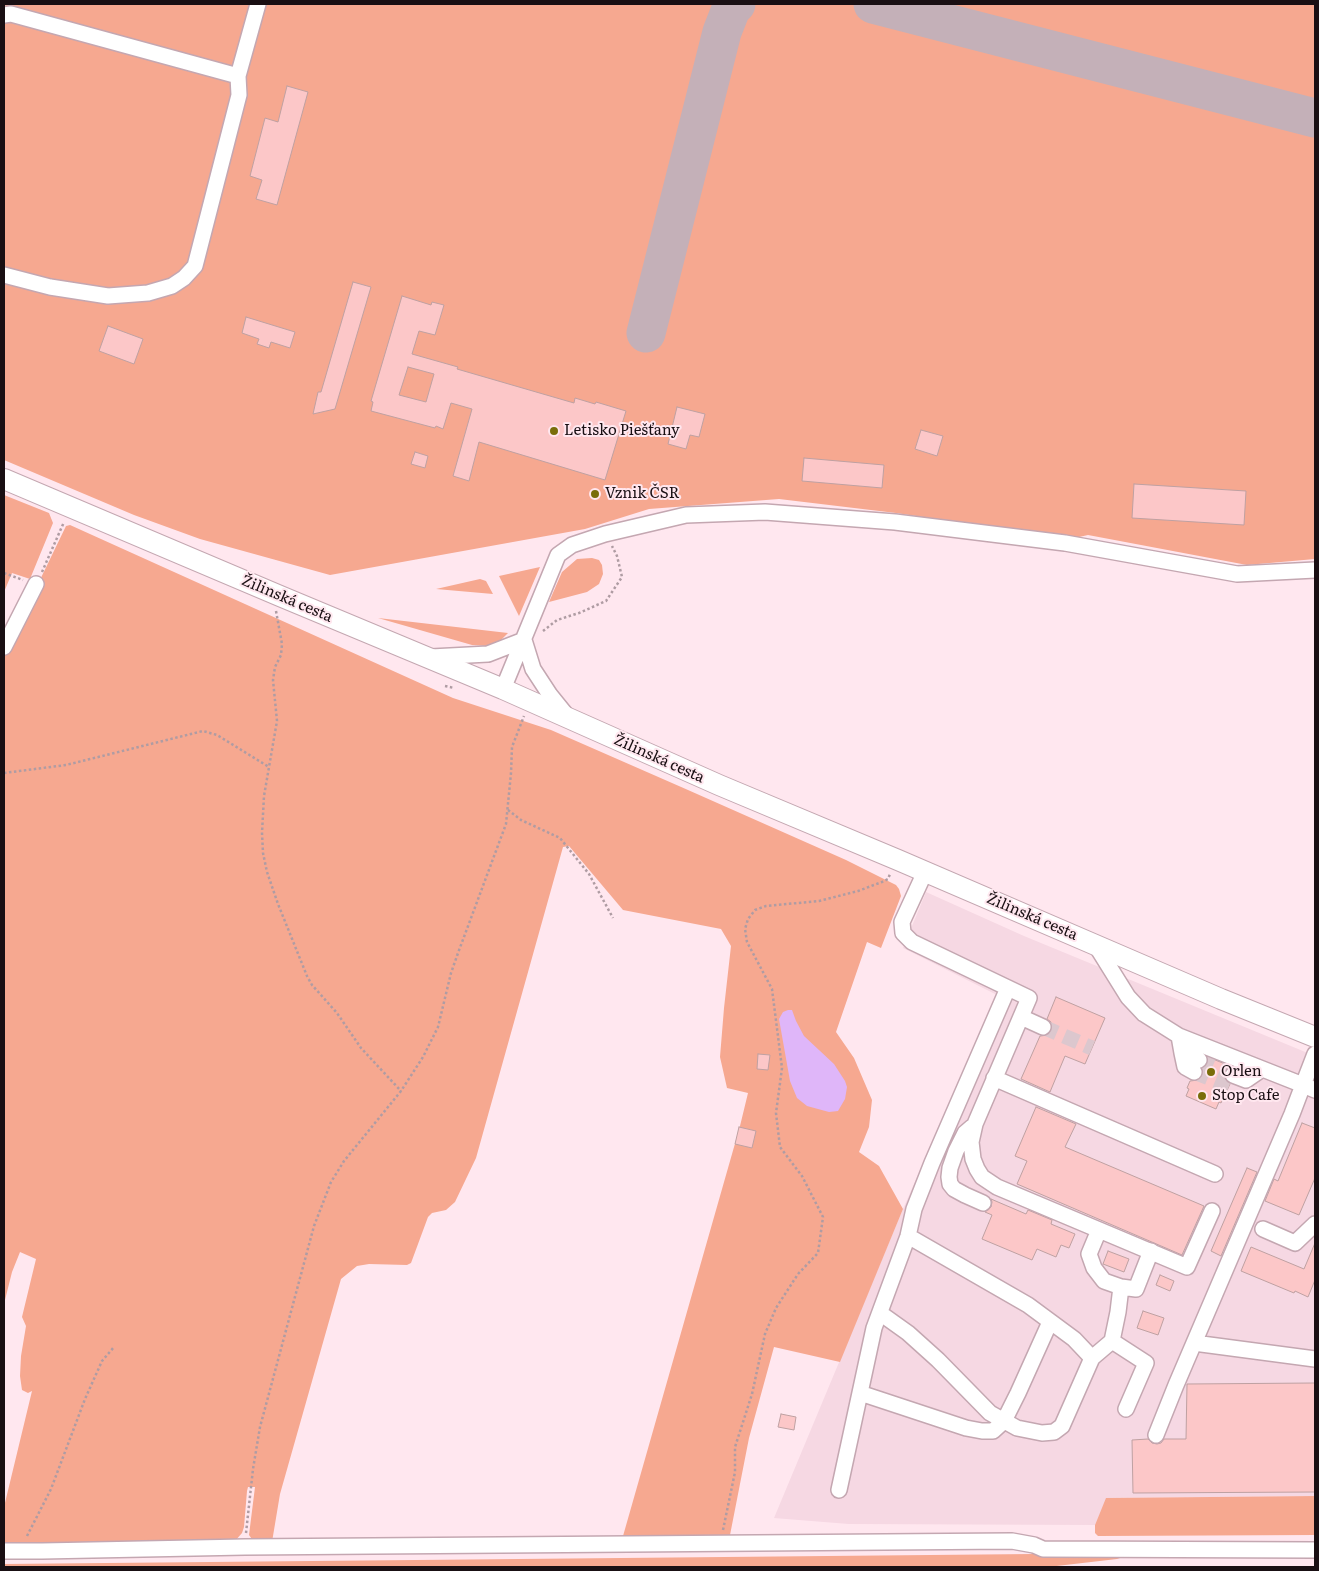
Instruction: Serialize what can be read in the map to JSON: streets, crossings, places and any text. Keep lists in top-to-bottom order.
{
  "streets": {
    "main road": ["Žilinská cesta"]
  },
  "places": [
    "Letisko Piešťany",
    "Vznik ČSR",
    "Orlen",
    "Stop Cafe"
  ]
}
